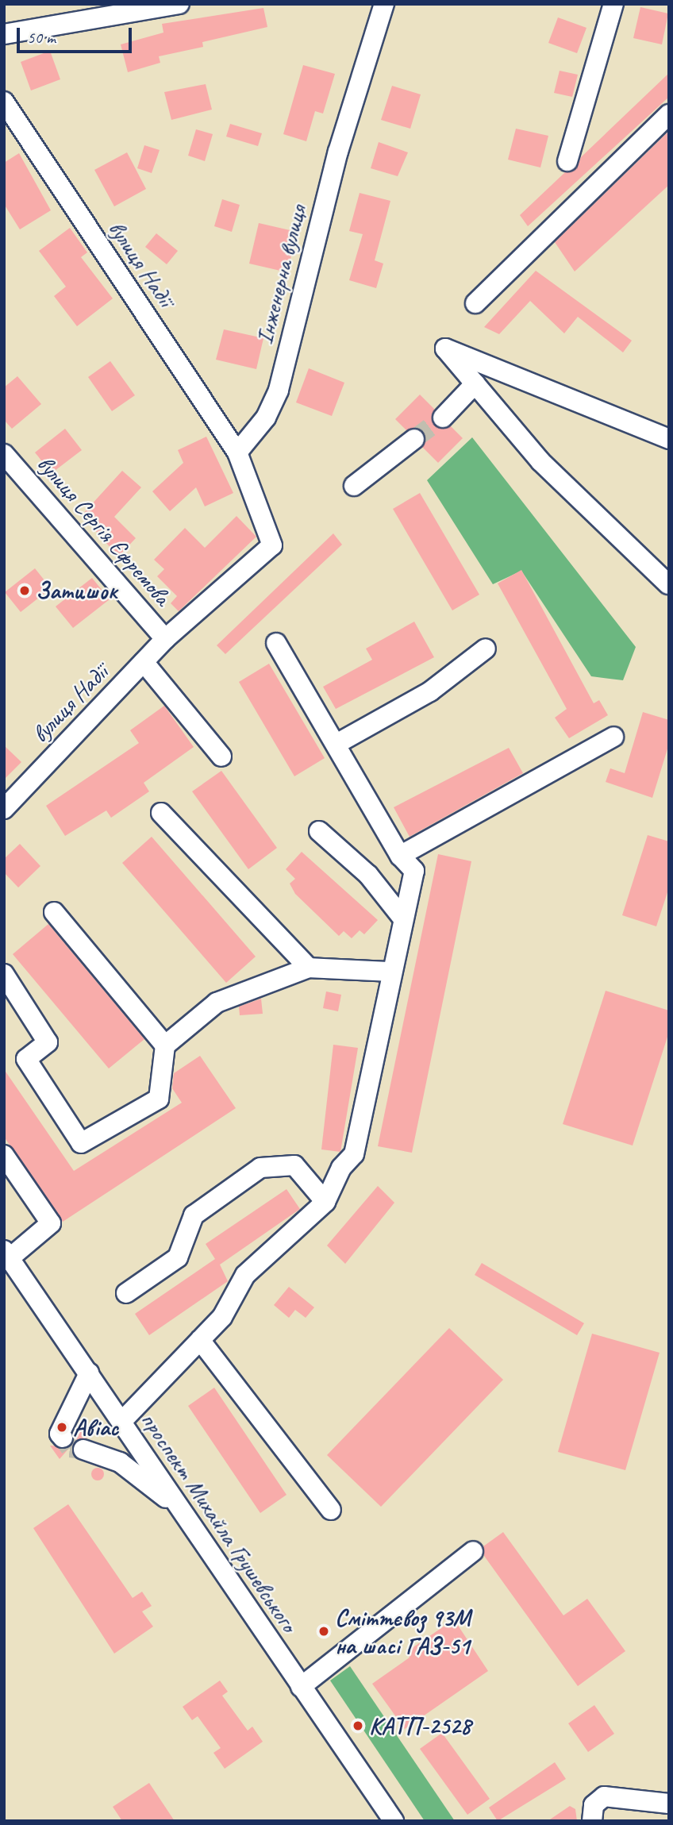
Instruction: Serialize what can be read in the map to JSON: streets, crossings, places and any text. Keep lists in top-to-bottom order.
{
  "streets": {
    "street": [
      "вулиця Надії",
      "Інженерна вулиця",
      "вулиця Сергія Єфремова",
      "проспект Михайла Грушевського"
    ]
  },
  "crossings": [
    ["вулиця Надії", "Інженерна вулиця"],
    ["вулиця Надії", "вулиця Сергія Єфремова"]
  ],
  "places": [
    "Затишок",
    "Авіас",
    "Сміттєвоз 93М на шасі ГАЗ-51",
    "КАТП-2528"
  ],
  "scale_bar": "50 m"
}
